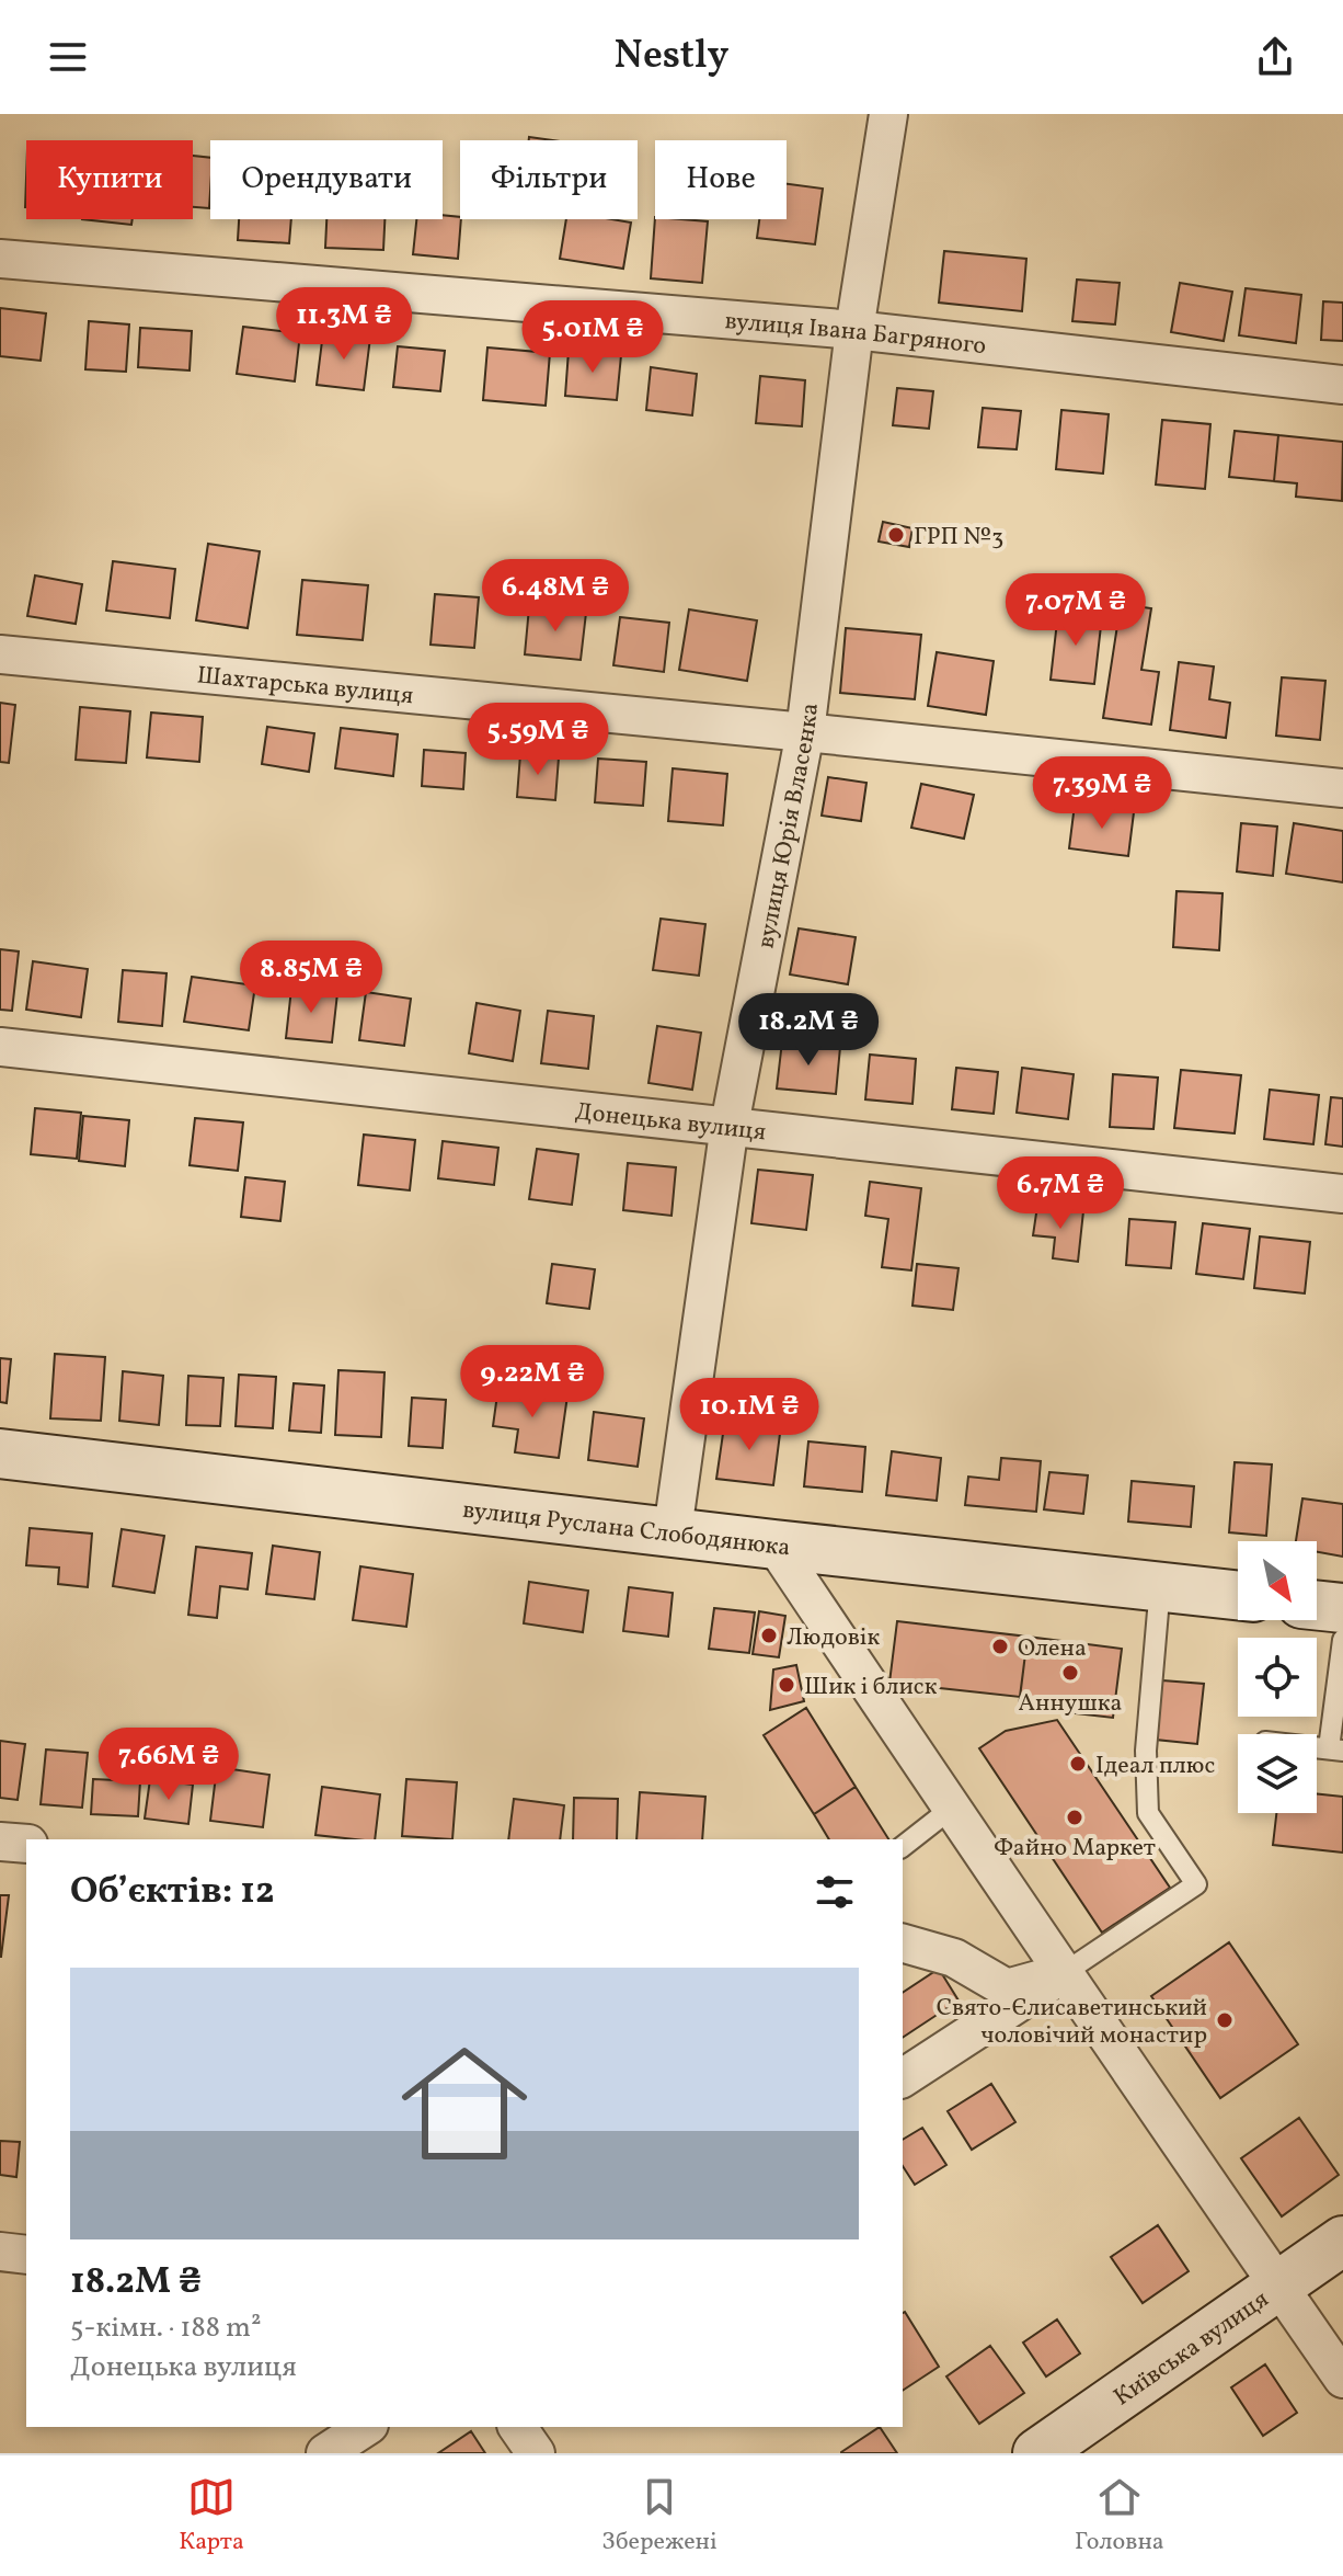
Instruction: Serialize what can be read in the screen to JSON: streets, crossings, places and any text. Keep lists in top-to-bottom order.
{
  "streets": {
    "main road": ["вулиця Руслана Слободянюка", "Київська вулиця"],
    "street": [
      "вулиця Івана Багряного",
      "Шахтарська вулиця",
      "вулиця Юрія Власенка",
      "Донецька вулиця"
    ]
  },
  "crossings": [
    ["вулиця Івана Багряного", "вулиця Юрія Власенка"],
    ["Шахтарська вулиця", "вулиця Юрія Власенка"],
    ["вулиця Юрія Власенка", "Донецька вулиця"],
    ["вулиця Юрія Власенка", "вулиця Руслана Слободянюка"]
  ],
  "places": [
    "ГРП №3",
    "Людовік",
    "Олена",
    "Аннушка",
    "Шик і блиск",
    "Ідеал плюс",
    "Файно Маркет",
    "Свято-Єлисаветинський чоловічий монастир"
  ],
  "north": "bottom right",
  "page": {
    "header": "Nestly",
    "chip": [
      "Купити",
      "Орендувати",
      "Фільтри",
      "Нове"
    ],
    "price": [
      "11.3M ₴",
      "5.01M ₴",
      "6.48M ₴",
      "7.07M ₴",
      "5.59M ₴",
      "7.39M ₴",
      "8.85M ₴",
      "18.2M ₴",
      "6.7M ₴",
      "9.22M ₴",
      "10.1M ₴",
      "7.66M ₴"
    ],
    "heading": "Об’єктів: 12",
    "list": [
      {
        "name": "18.2M ₴",
        "note": "5-кімн. · 188 m² · Донецька вулиця"
      }
    ],
    "tabs": ["Карта", "Збережені", "Головна"]
  }
}
